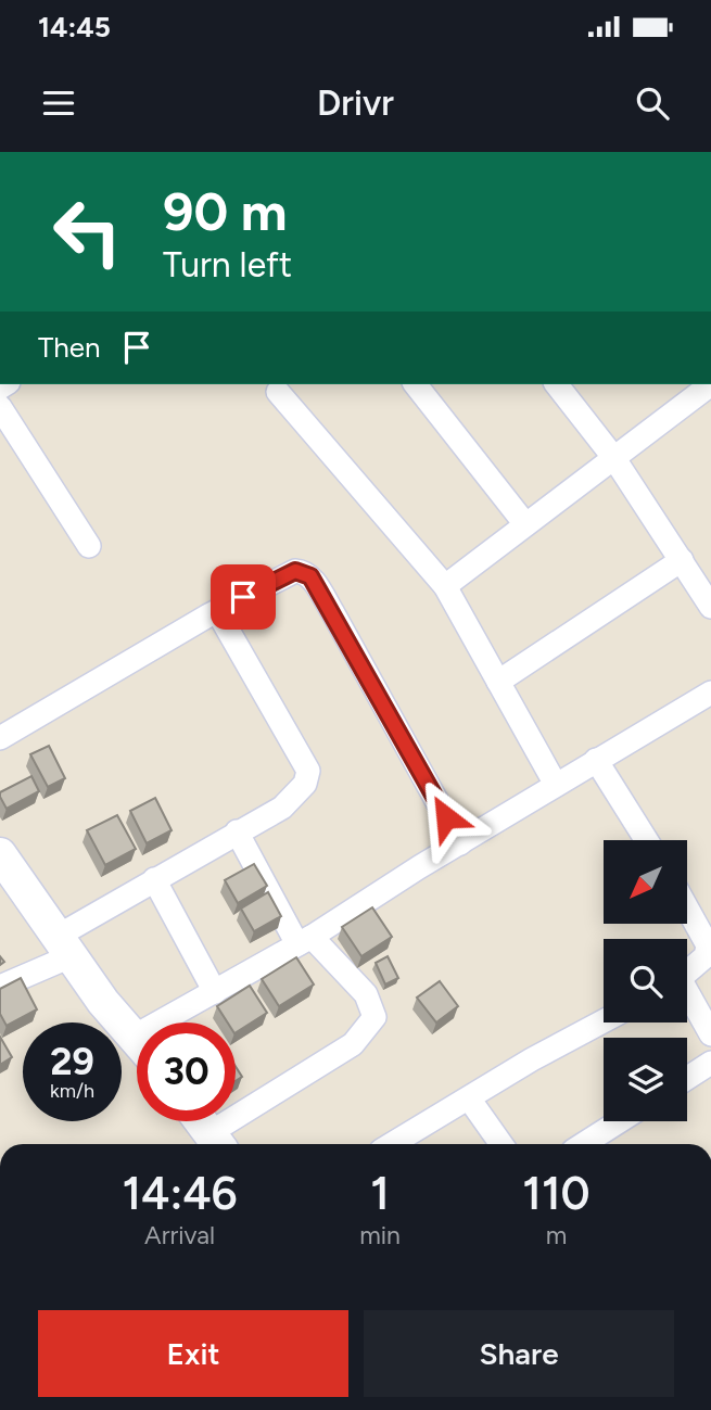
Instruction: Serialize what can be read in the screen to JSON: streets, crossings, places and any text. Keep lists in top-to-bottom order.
{
  "north": "bottom left",
  "page": {
    "status": "14:45",
    "header": "Drivr",
    "turn": ["90 m", "Turn left"],
    "then": "Then",
    "speed": "29 km/h",
    "limit": "30",
    "eta": [
      "14:46",
      "Arrival",
      "1",
      "min",
      "110",
      "m"
    ],
    "buttons": ["Exit", "Share"]
  }
}
